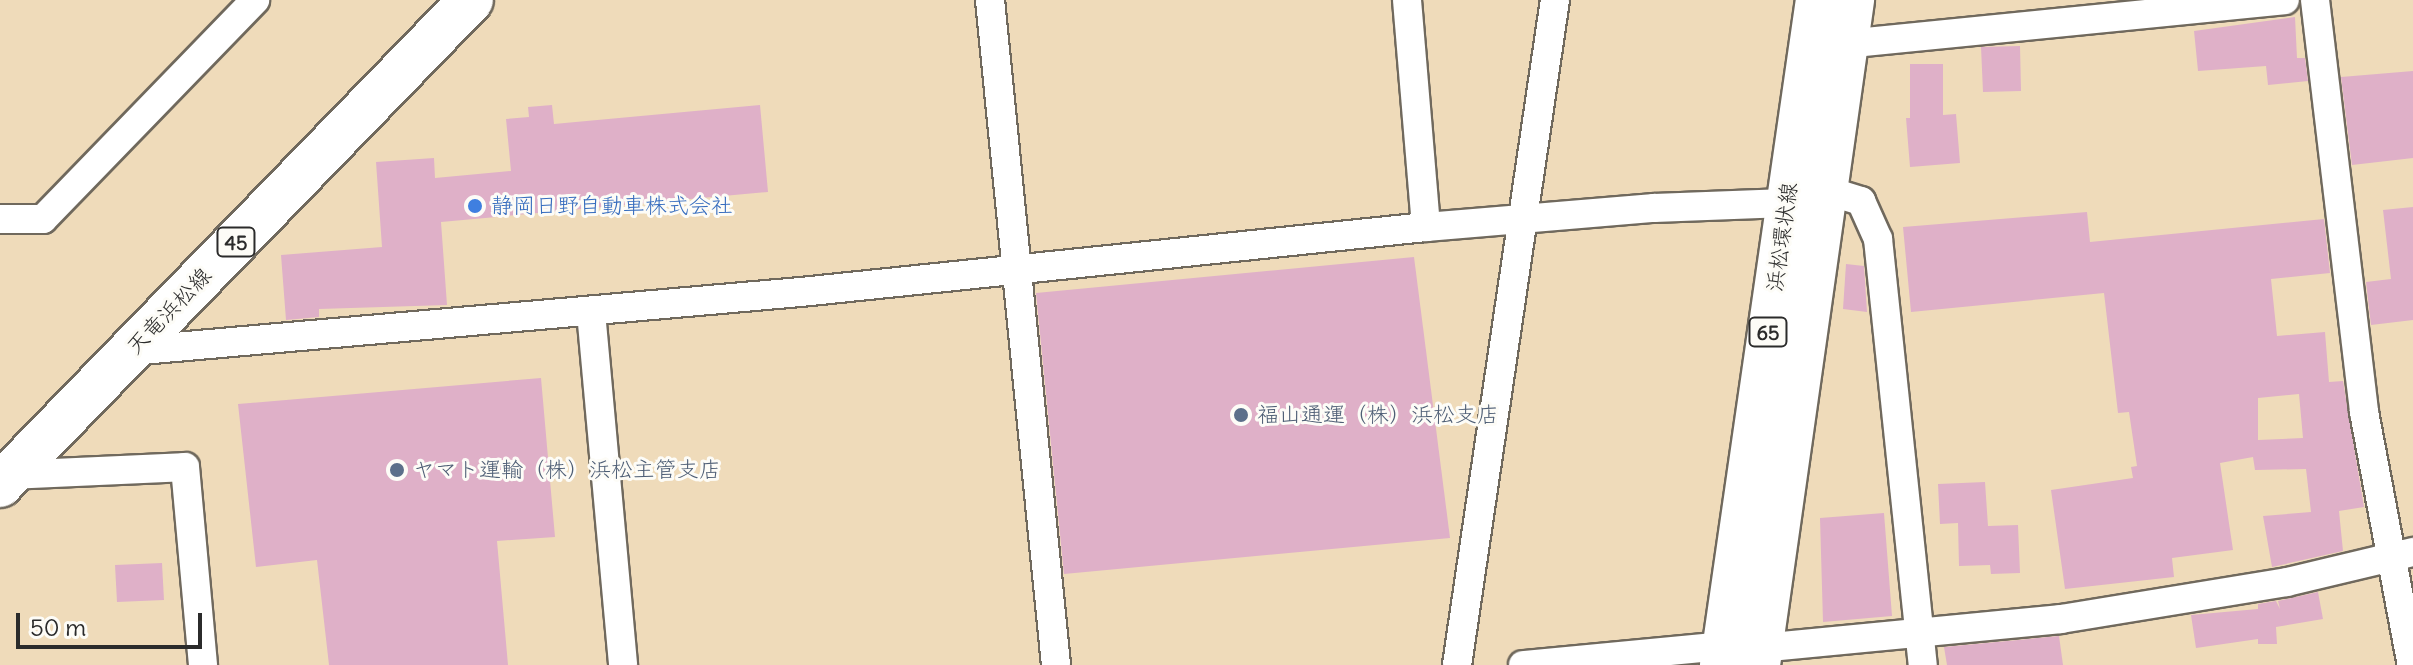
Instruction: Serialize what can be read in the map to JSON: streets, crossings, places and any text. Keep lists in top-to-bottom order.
{
  "streets": {
    "main road": [
      "浜松環状線",
      "45",
      "天竜浜松線",
      "65"
    ]
  },
  "places": ["静岡日野自動車株式会社", "福山通運（株）浜松支店", "ヤマト運輸（株）浜松主管支店"],
  "scale_bar": "50 m"
}
